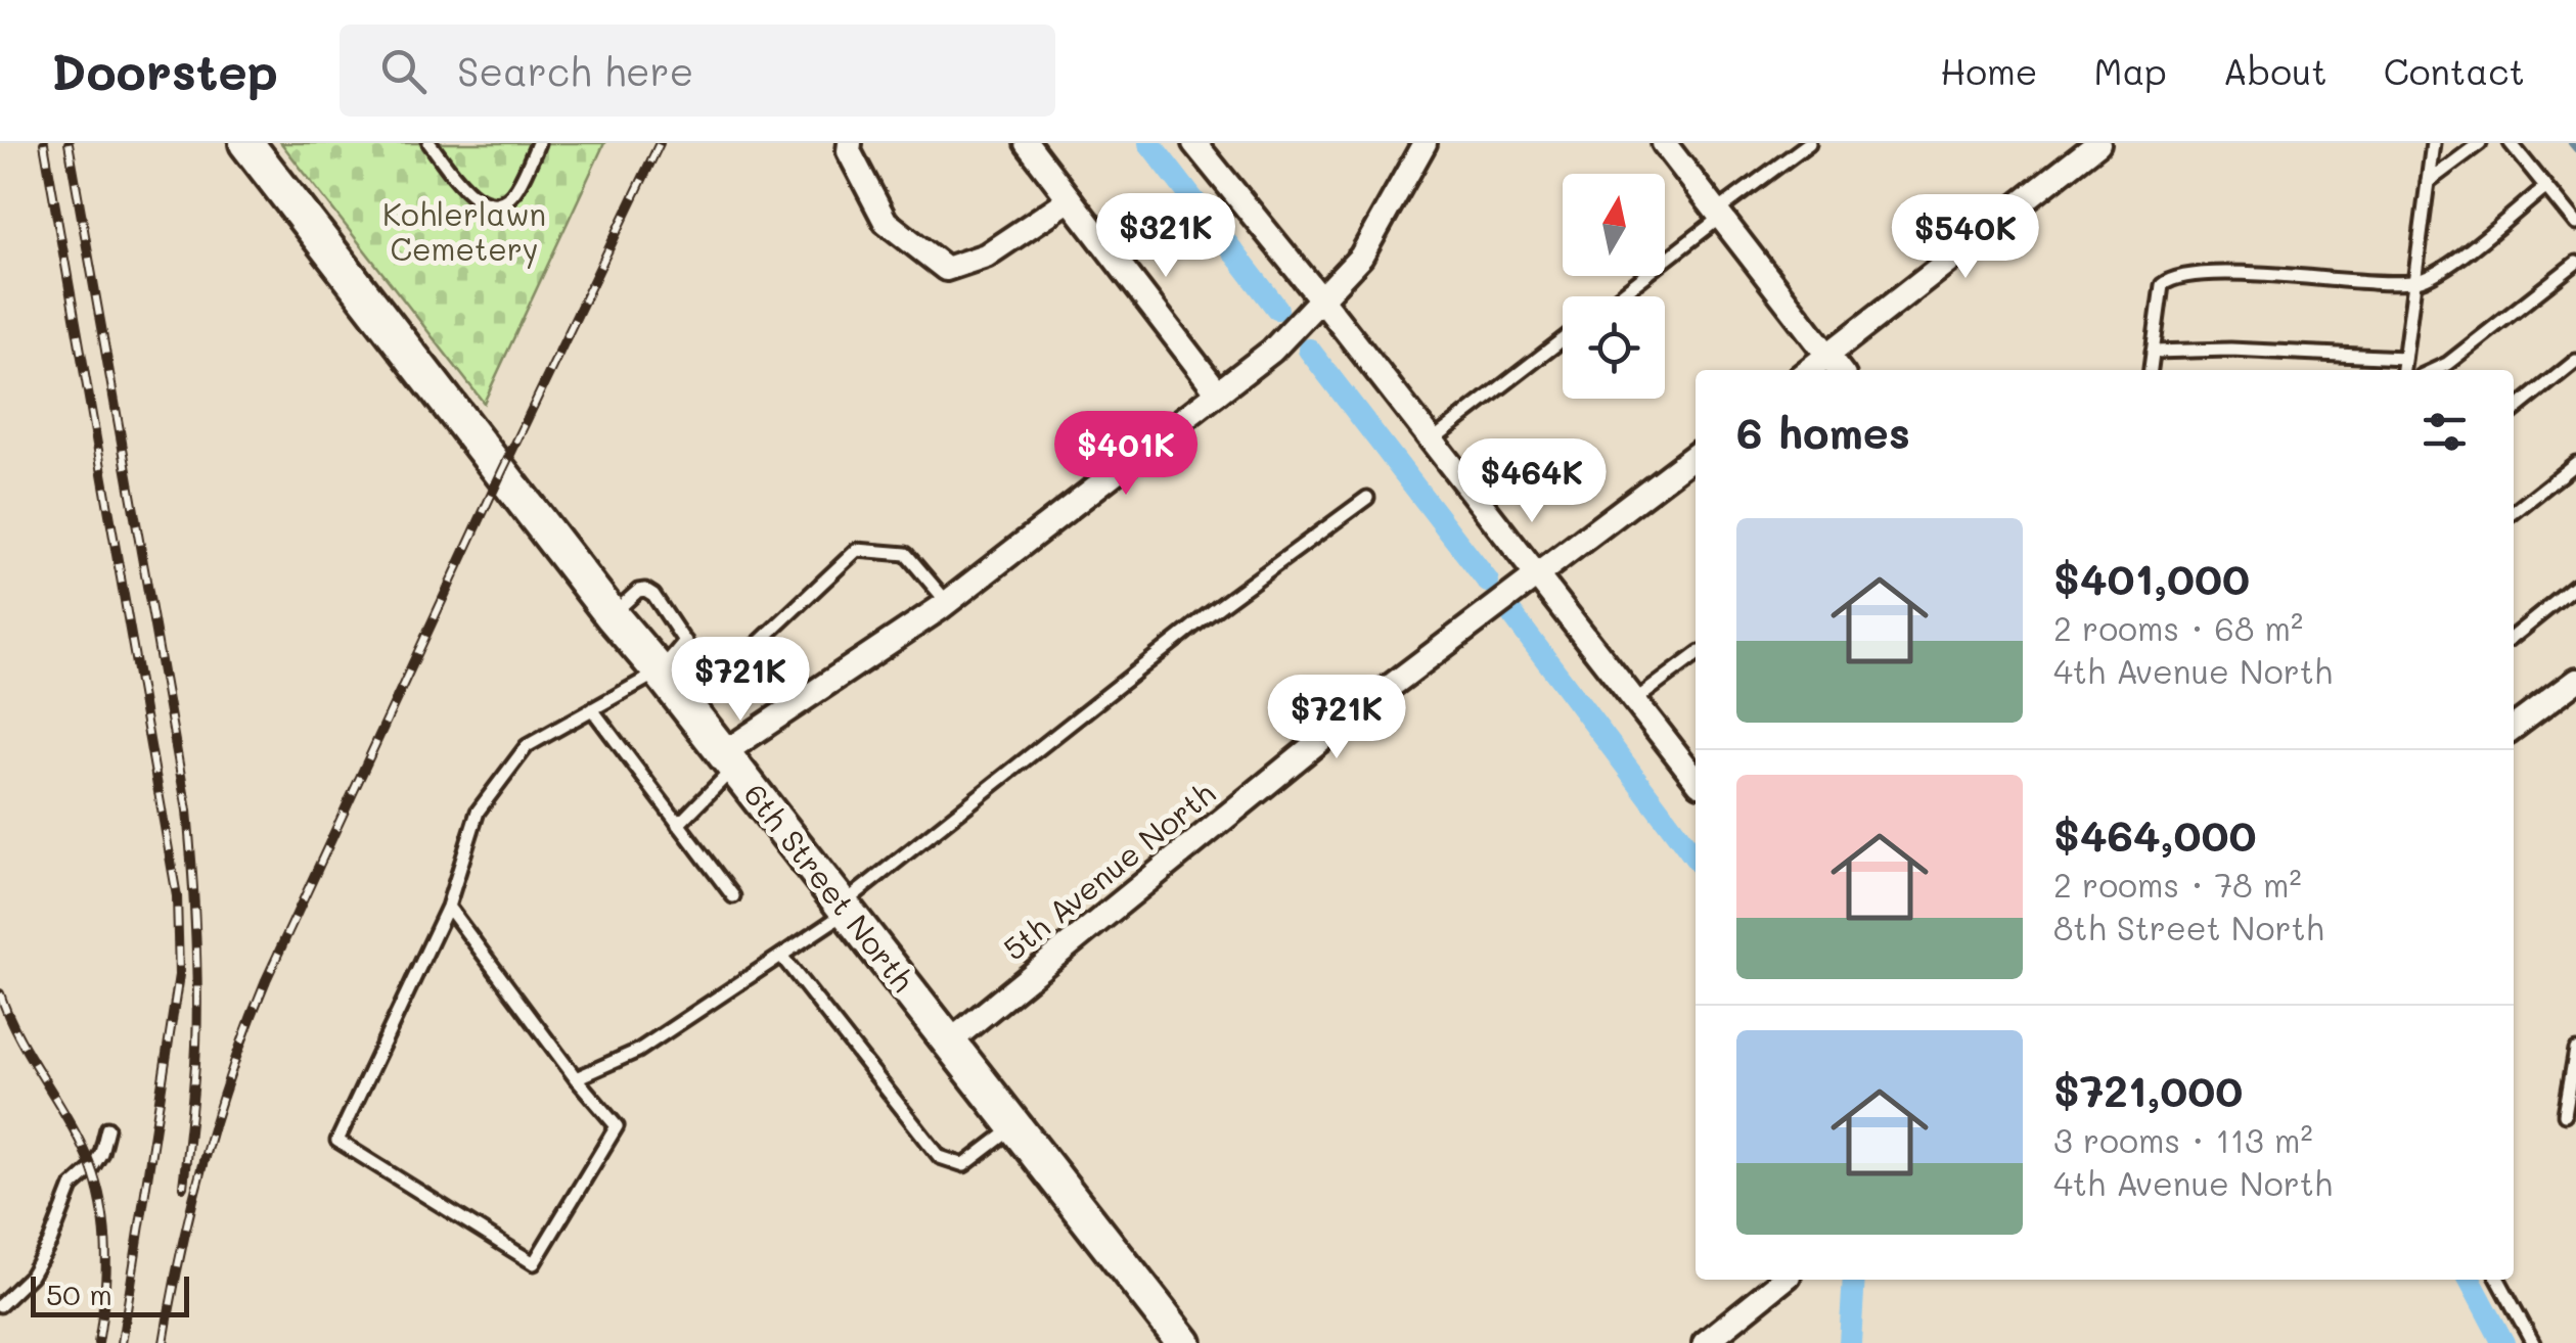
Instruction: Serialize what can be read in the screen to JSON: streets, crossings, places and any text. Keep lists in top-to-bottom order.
{
  "streets": {
    "street": ["5th Avenue North", "6th Street North"]
  },
  "crossings": [
    ["5th Avenue North", "6th Street North"]
  ],
  "parks": ["Kohlerlawn Cemetery"],
  "scale_bar": "50 m",
  "north": "top",
  "page": {
    "header": "Doorstep",
    "search": "Search here",
    "nav": [
      "Home",
      "Map",
      "About",
      "Contact"
    ],
    "price": [
      "$321K",
      "$540K",
      "$401K",
      "$464K",
      "$721K",
      "$721K"
    ],
    "heading": "6 homes",
    "list": [
      {
        "name": "$401,000",
        "note": "2 rooms · 68 m² · 4th Avenue North"
      },
      {
        "name": "$464,000",
        "note": "2 rooms · 78 m² · 8th Street North"
      },
      {
        "name": "$721,000",
        "note": "3 rooms · 113 m² · 4th Avenue North"
      }
    ],
    "scale": "50 m"
  }
}
